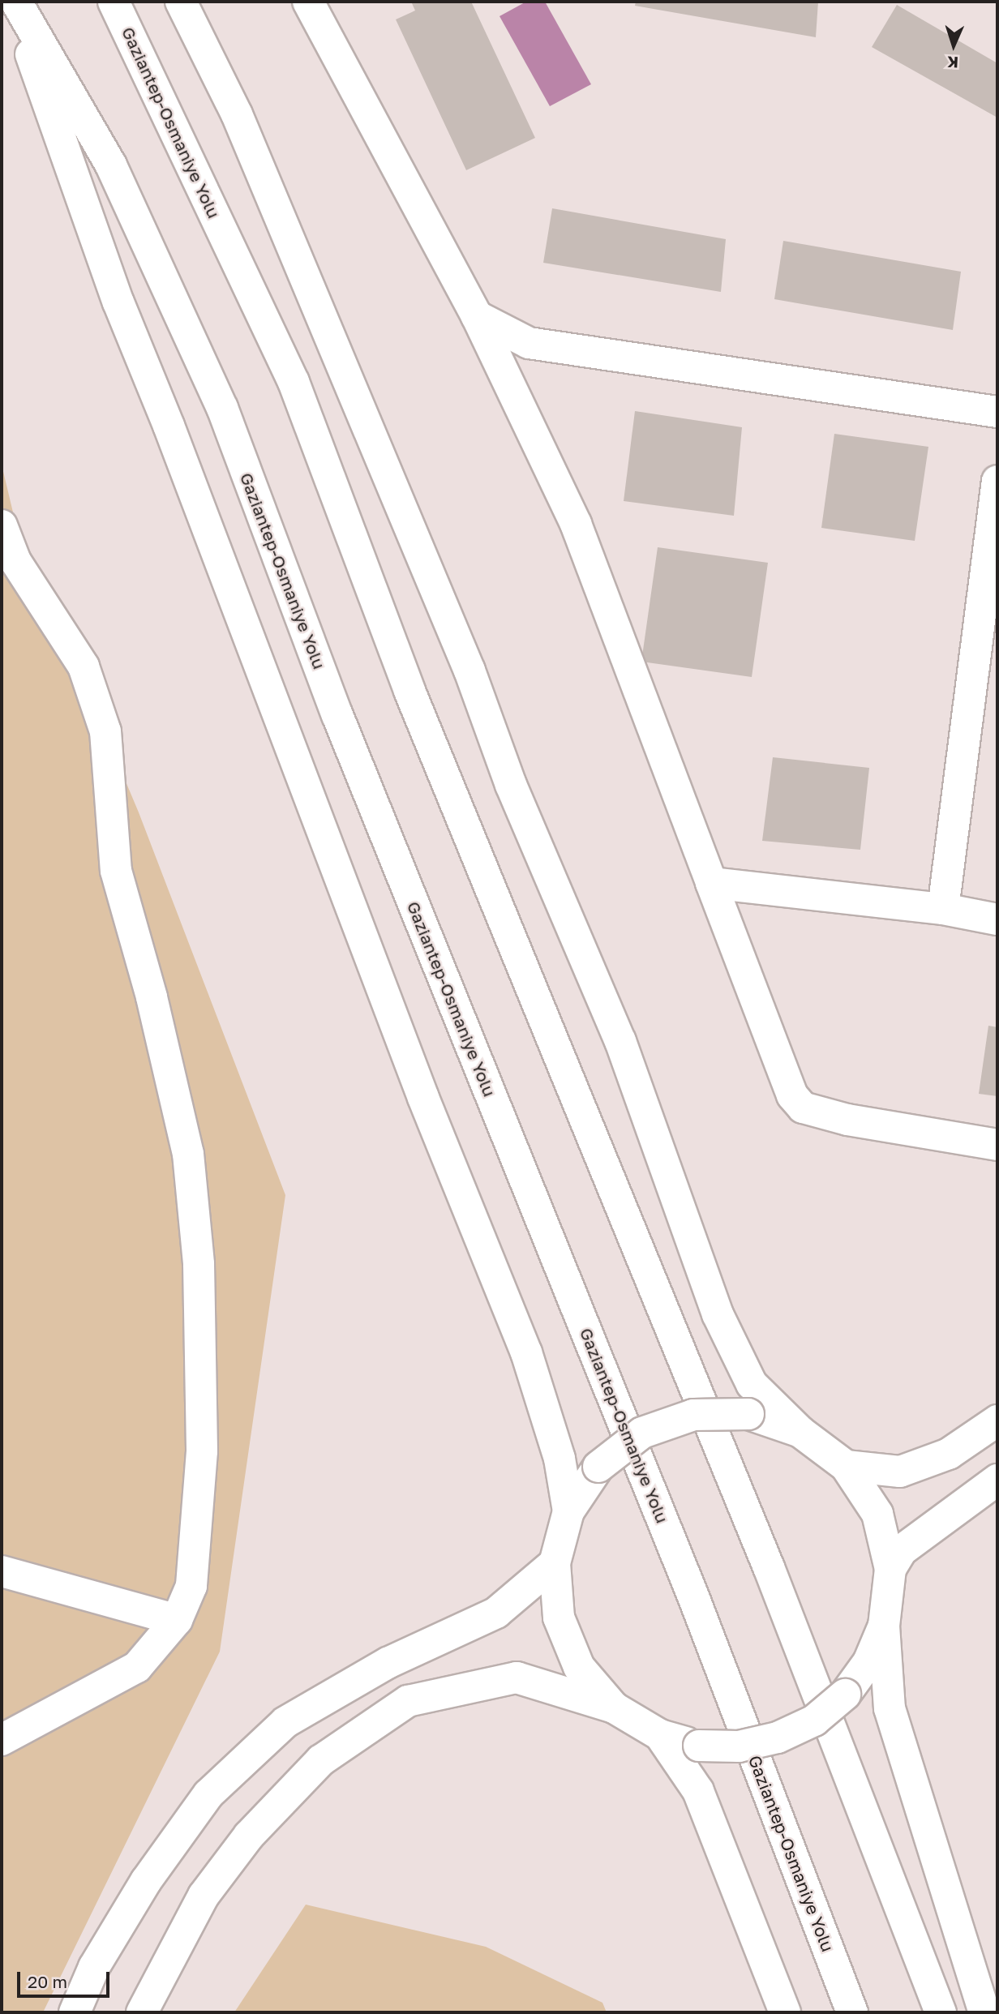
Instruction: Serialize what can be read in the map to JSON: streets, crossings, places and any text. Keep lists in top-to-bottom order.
{
  "streets": {
    "main road": ["Gaziantep-Osmaniye Yolu"]
  },
  "scale_bar": "20 m",
  "north": "bottom"
}
